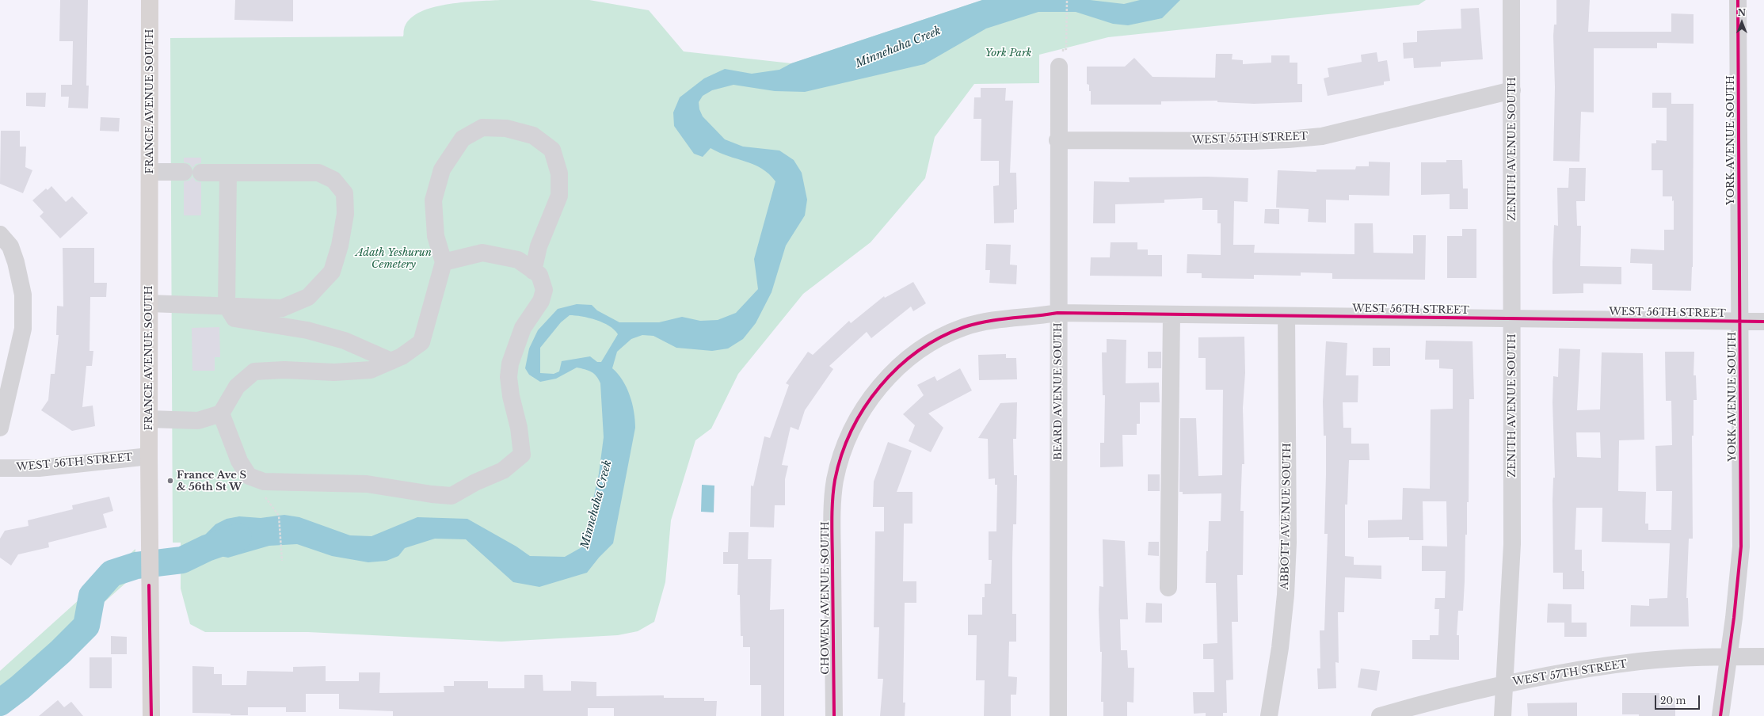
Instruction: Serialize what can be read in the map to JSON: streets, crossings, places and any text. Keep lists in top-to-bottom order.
{
  "streets": {
    "main road": ["FRANCE AVENUE SOUTH"],
    "street": [
      "WEST 55TH STREET",
      "YORK AVENUE SOUTH",
      "ZENITH AVENUE SOUTH",
      "WEST 56TH STREET",
      "BEARD AVENUE SOUTH",
      "ABBOTT AVENUE SOUTH",
      "CHOWEN AVENUE SOUTH",
      "WEST 57TH STREET"
    ]
  },
  "crossings": [
    ["FRANCE AVENUE SOUTH", "WEST 56TH STREET"],
    ["WEST 55TH STREET", "ZENITH AVENUE SOUTH"],
    ["WEST 55TH STREET", "BEARD AVENUE SOUTH"],
    ["YORK AVENUE SOUTH", "WEST 56TH STREET"],
    ["YORK AVENUE SOUTH", "WEST 57TH STREET"],
    ["ZENITH AVENUE SOUTH", "WEST 56TH STREET"],
    ["ZENITH AVENUE SOUTH", "WEST 57TH STREET"],
    ["WEST 56TH STREET", "BEARD AVENUE SOUTH"],
    ["WEST 56TH STREET", "ABBOTT AVENUE SOUTH"],
    ["WEST 56TH STREET", "CHOWEN AVENUE SOUTH"],
    ["BEARD AVENUE SOUTH", "CHOWEN AVENUE SOUTH"]
  ],
  "water": ["Minnehaha Creek"],
  "parks": ["York Park", "Adath Yeshurun Cemetery"],
  "places": ["France Ave S & 56th St W"],
  "scale_bar": "20 m",
  "north": "top"
}
